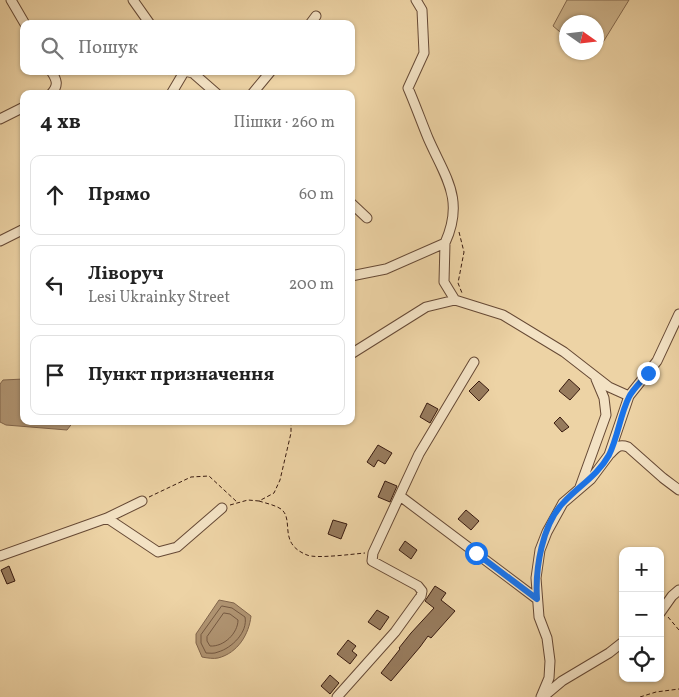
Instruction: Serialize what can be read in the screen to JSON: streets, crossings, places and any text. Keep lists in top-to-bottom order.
{
  "north": "right",
  "page": {
    "search": "Пошук",
    "heading": ["4 хв", "Пішки · 260 m"],
    "list": [
      ["Прямо", "60 m"],
      ["Ліворуч", "Lesi Ukrainky Street", "200 m"],
      "Пункт призначення"
    ],
    "map_buttons": ["+", "−"]
  }
}
